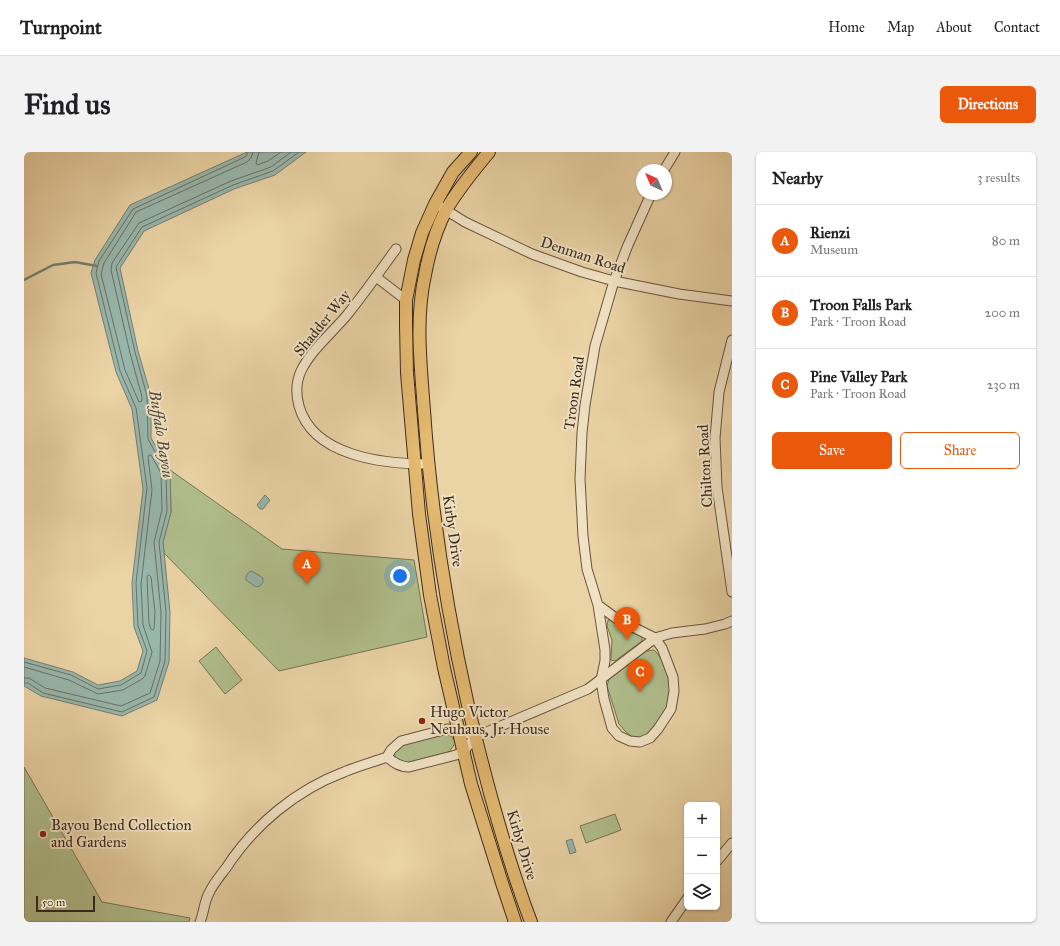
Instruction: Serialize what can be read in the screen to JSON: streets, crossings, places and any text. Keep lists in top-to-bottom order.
{
  "streets": {
    "main road": ["Kirby Drive"],
    "street": [
      "Denman Road",
      "Shadder Way",
      "Troon Road",
      "Chilton Road"
    ]
  },
  "crossings": [
    ["Denman Road", "Troon Road"],
    ["Denman Road", "Kirby Drive"],
    ["Shadder Way", "Kirby Drive"]
  ],
  "water": ["Buffalo Bayou"],
  "places": ["Hugo Victor Neuhaus, Jr. House", "Bayou Bend Collection and Gardens"],
  "scale_bar": "50 m",
  "north": "top left",
  "page": {
    "header": "Turnpoint",
    "nav": [
      "Home",
      "Map",
      "About",
      "Contact"
    ],
    "buttons": [
      "Directions",
      ["Save", "Share"]
    ],
    "title": "Find us",
    "heading": ["Nearby", "3 results"],
    "list": [
      {
        "mark": "A",
        "name": "Rienzi",
        "note": "Museum",
        "value": "80 m"
      },
      {
        "mark": "B",
        "name": "Troon Falls Park",
        "note": "Park · Troon Road",
        "value": "200 m"
      },
      {
        "mark": "C",
        "name": "Pine Valley Park",
        "note": "Park · Troon Road",
        "value": "230 m"
      }
    ],
    "pins": ["A", "B", "C"],
    "map_buttons": ["+", "−"],
    "scale": "50 m"
  }
}
